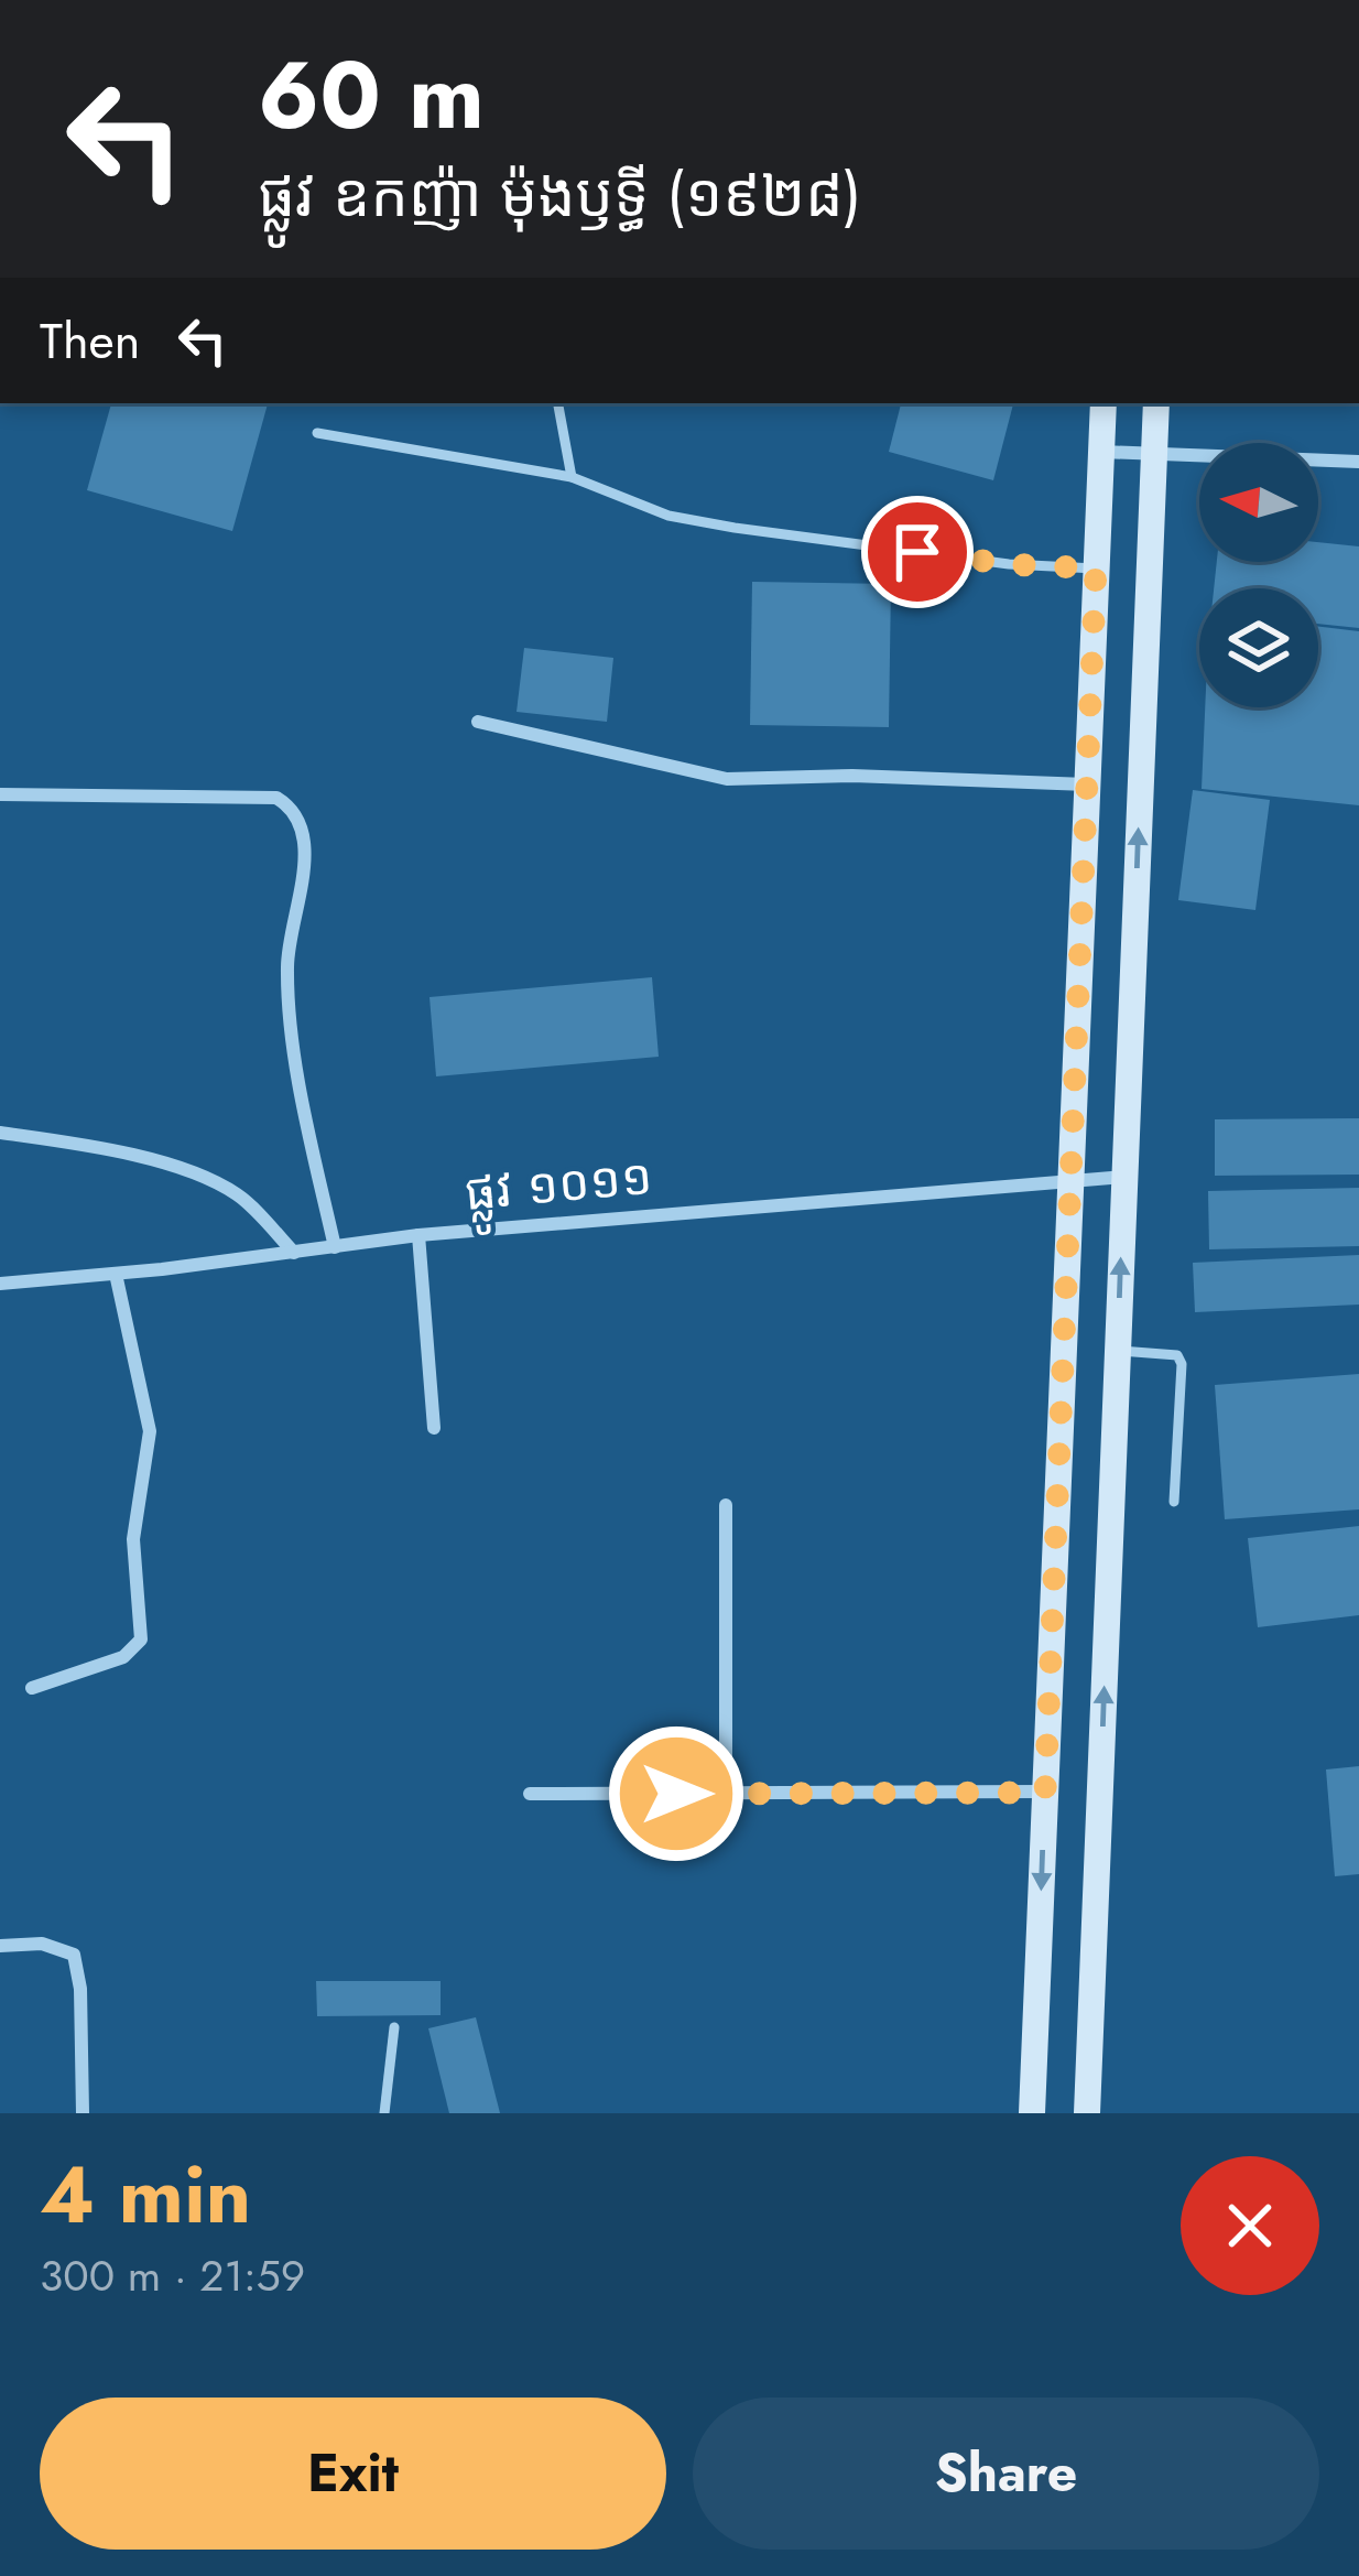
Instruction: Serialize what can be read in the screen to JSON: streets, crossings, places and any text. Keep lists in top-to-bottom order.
{
  "streets": {
    "street": ["ផ្លូវ ១០១១"]
  },
  "north": "left",
  "page": {
    "turn": ["60 m", "ផ្លូវ ឧកញ៉ា ម៉ុងឫទ្ធី (១៩២៨)"],
    "then": "Then",
    "heading": ["4 min", "300 m · 21:59"],
    "buttons": ["Exit", "Share"]
  }
}
